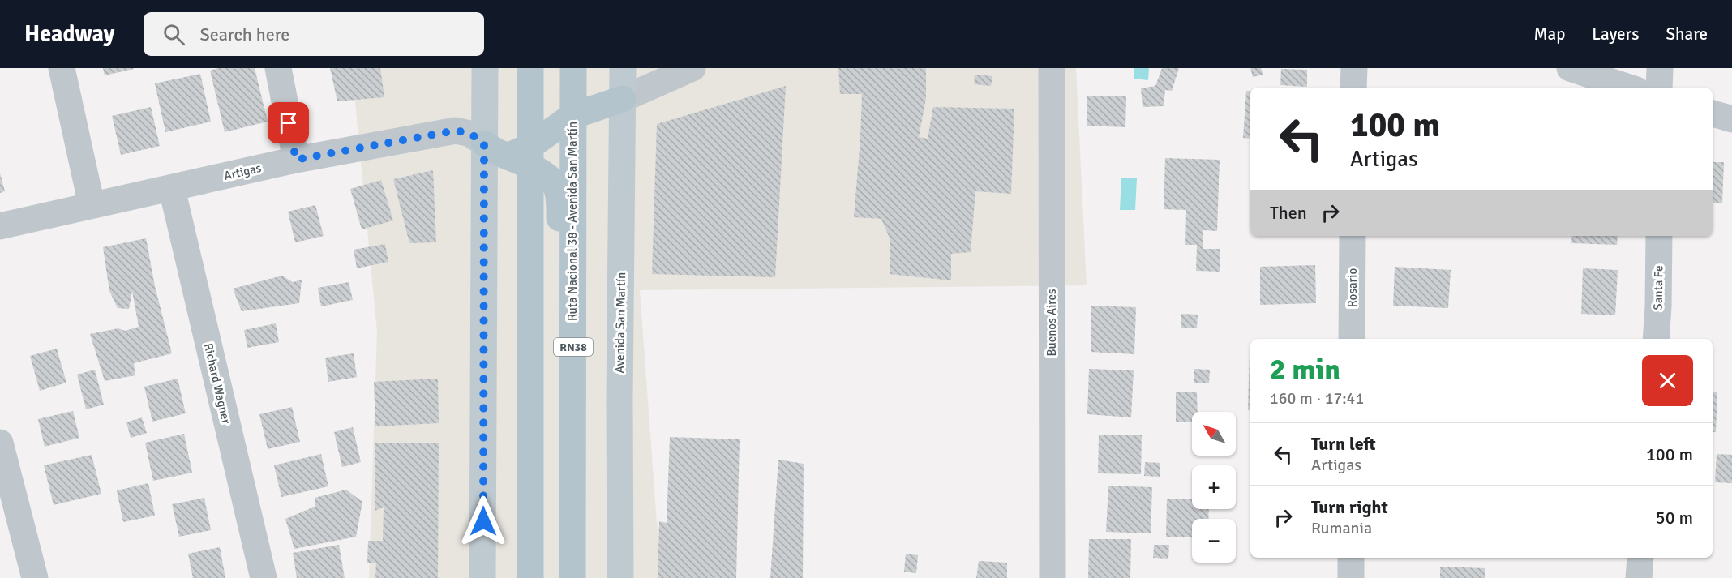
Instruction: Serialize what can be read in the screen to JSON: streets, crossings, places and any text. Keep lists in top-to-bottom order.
{
  "streets": {
    "main road": ["Ruta Nacional 38 - Avenida San Martín", "Avenida San Martín", "RN38"],
    "street": [
      "Artigas",
      "Rosario",
      "Santa Fe",
      "Buenos Aires",
      "Richard Wagner"
    ]
  },
  "crossings": [
    ["Artigas", "Richard Wagner"]
  ],
  "north": "top left",
  "page": {
    "header": "Headway",
    "search": "Search here",
    "nav": ["Map", "Layers", "Share"],
    "turn": ["100 m", "Artigas"],
    "then": "Then",
    "heading": ["2 min", "160 m · 17:41"],
    "map_buttons": ["+", "−"],
    "list": [
      {
        "name": "Turn left",
        "note": "Artigas",
        "value": "100 m"
      },
      {
        "name": "Turn right",
        "note": "Rumania",
        "value": "50 m"
      }
    ]
  }
}
